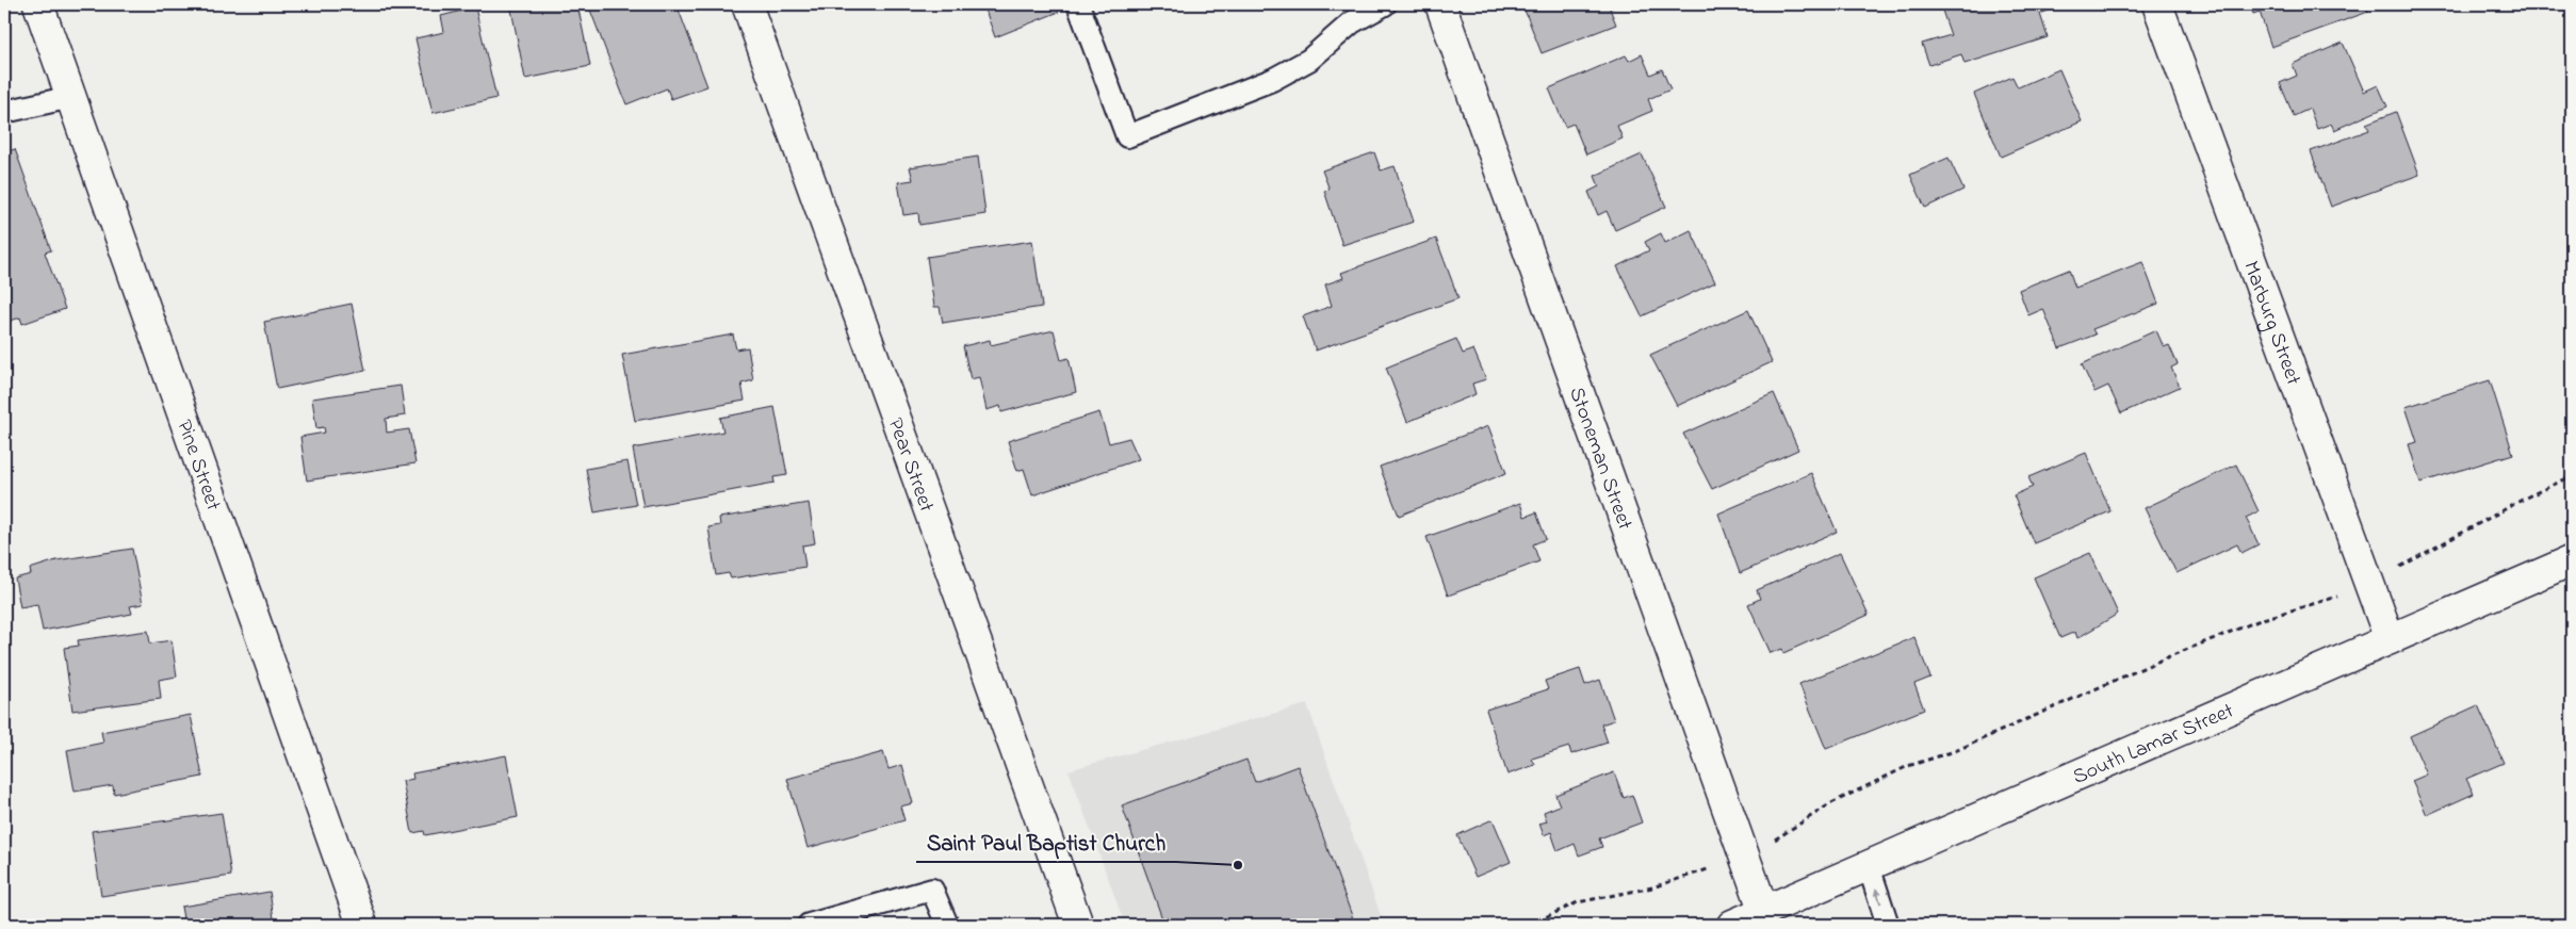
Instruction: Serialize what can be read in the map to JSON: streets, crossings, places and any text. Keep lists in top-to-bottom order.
{
  "streets": {
    "street": [
      "Marburg Street",
      "Stoneman Street",
      "Pine Street",
      "Pear Street",
      "South Lamar Street"
    ]
  },
  "crossings": [
    ["Marburg Street", "South Lamar Street"],
    ["Stoneman Street", "South Lamar Street"]
  ],
  "places": ["Saint Paul Baptist Church"]
}
